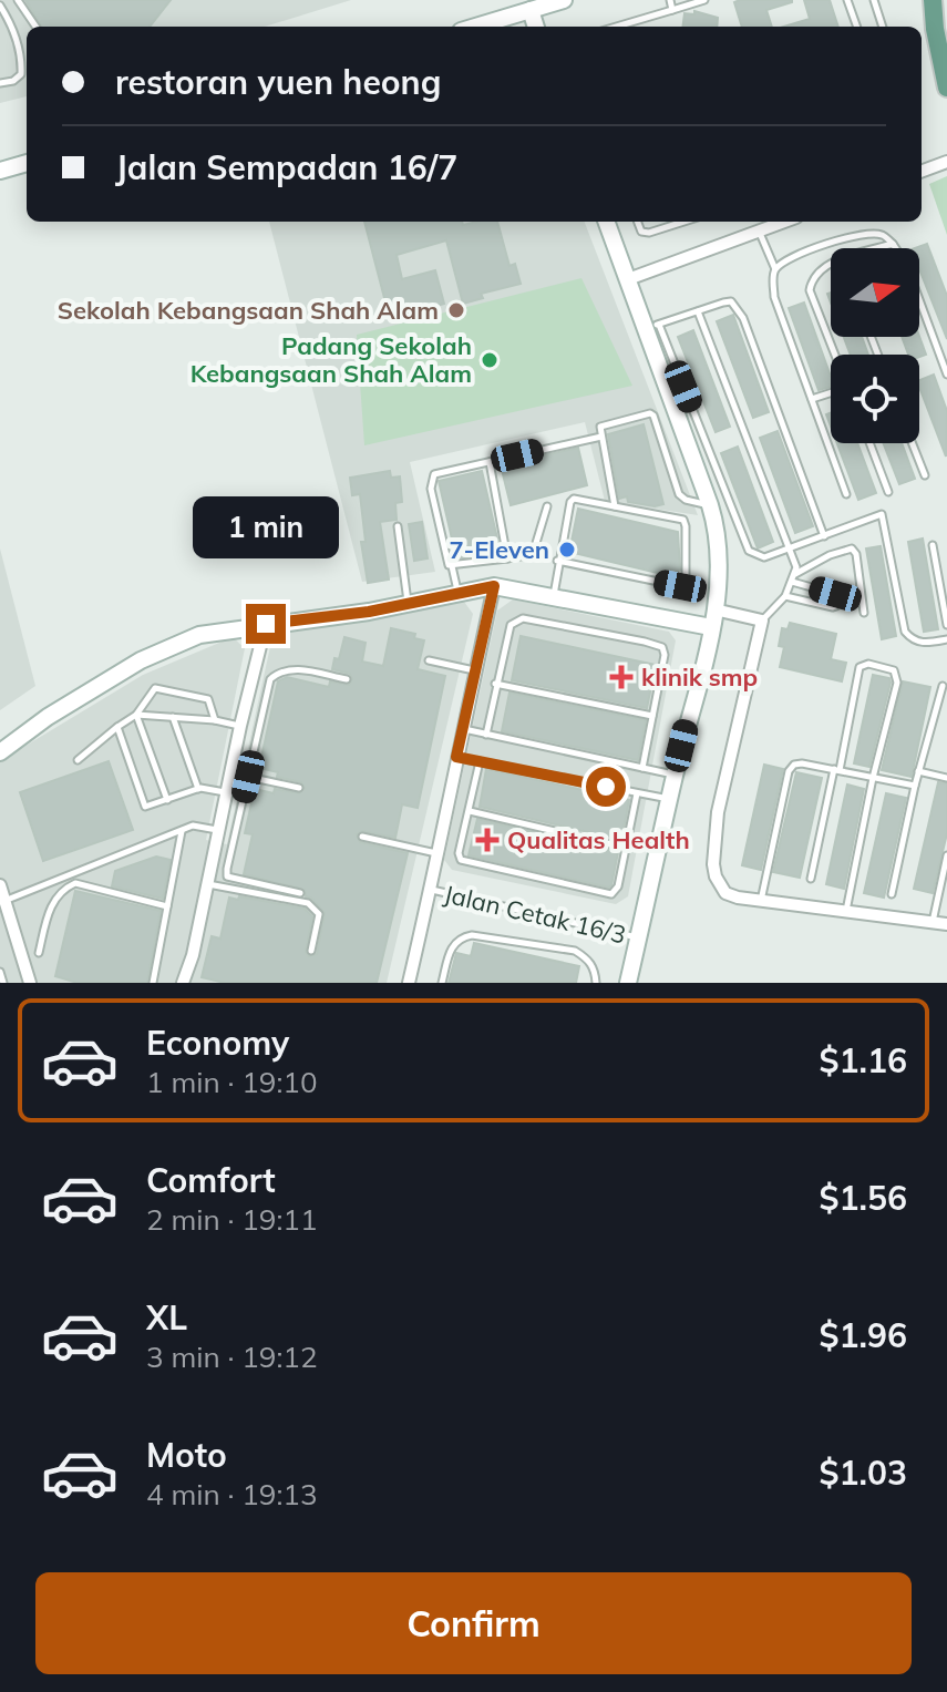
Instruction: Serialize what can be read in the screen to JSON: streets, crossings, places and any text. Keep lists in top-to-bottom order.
{
  "streets": {
    "lane": ["Jalan Cetak 16/3"]
  },
  "places": {
    "other": ["Sekolah Kebangsaan Shah Alam", "Padang Sekolah Kebangsaan Shah Alam", "7-Eleven"],
    "health": ["klinik smp", "Qualitas Health"]
  },
  "north": "right",
  "page": {
    "banner": ["restoran yuen heong", "Jalan Sempadan 16/7"],
    "bubble": "1 min",
    "list": [
      {
        "name": "Economy",
        "note": "1 min · 19:10",
        "value": "$1.16"
      },
      {
        "name": "Comfort",
        "note": "2 min · 19:11",
        "value": "$1.56"
      },
      {
        "name": "XL",
        "note": "3 min · 19:12",
        "value": "$1.96"
      },
      {
        "name": "Moto",
        "note": "4 min · 19:13",
        "value": "$1.03"
      }
    ],
    "buttons": "Confirm"
  }
}
